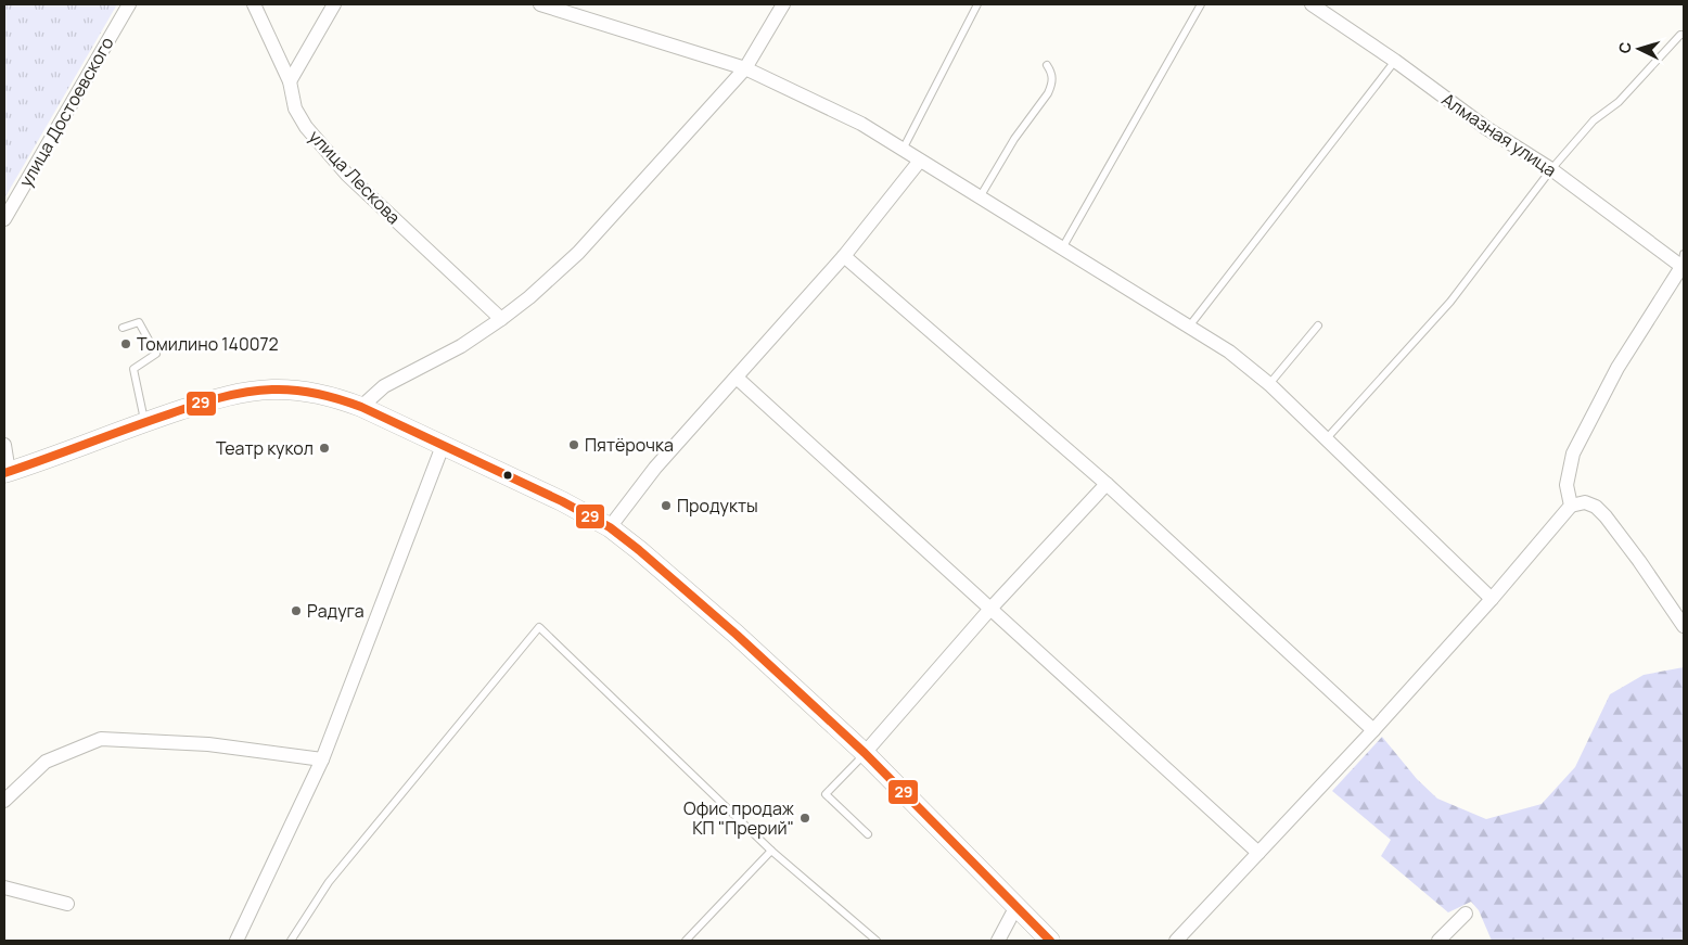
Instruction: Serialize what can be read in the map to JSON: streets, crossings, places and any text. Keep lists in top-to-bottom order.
{
  "streets": {
    "street": ["улица Достоевского", "Алмазная улица", "улица Лескова"]
  },
  "places": [
    "Томилино 140072",
    "Пятёрочка",
    "Театр кукол",
    "Продукты",
    "Радуга",
    "Офис продаж КП \"Прерий\""
  ],
  "lines": ["transit line 29"],
  "north": "left"
}
